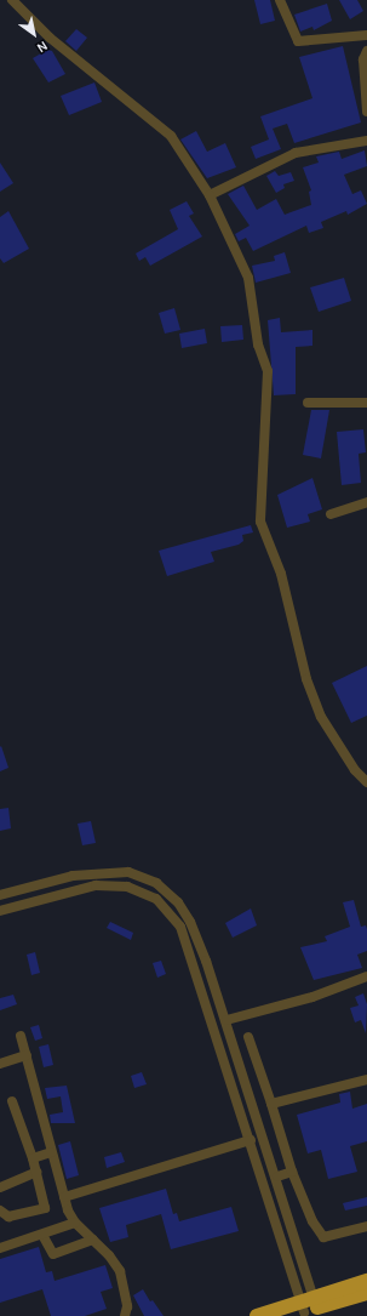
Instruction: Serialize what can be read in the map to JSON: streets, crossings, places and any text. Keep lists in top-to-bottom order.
{
  "north": "bottom right"
}
